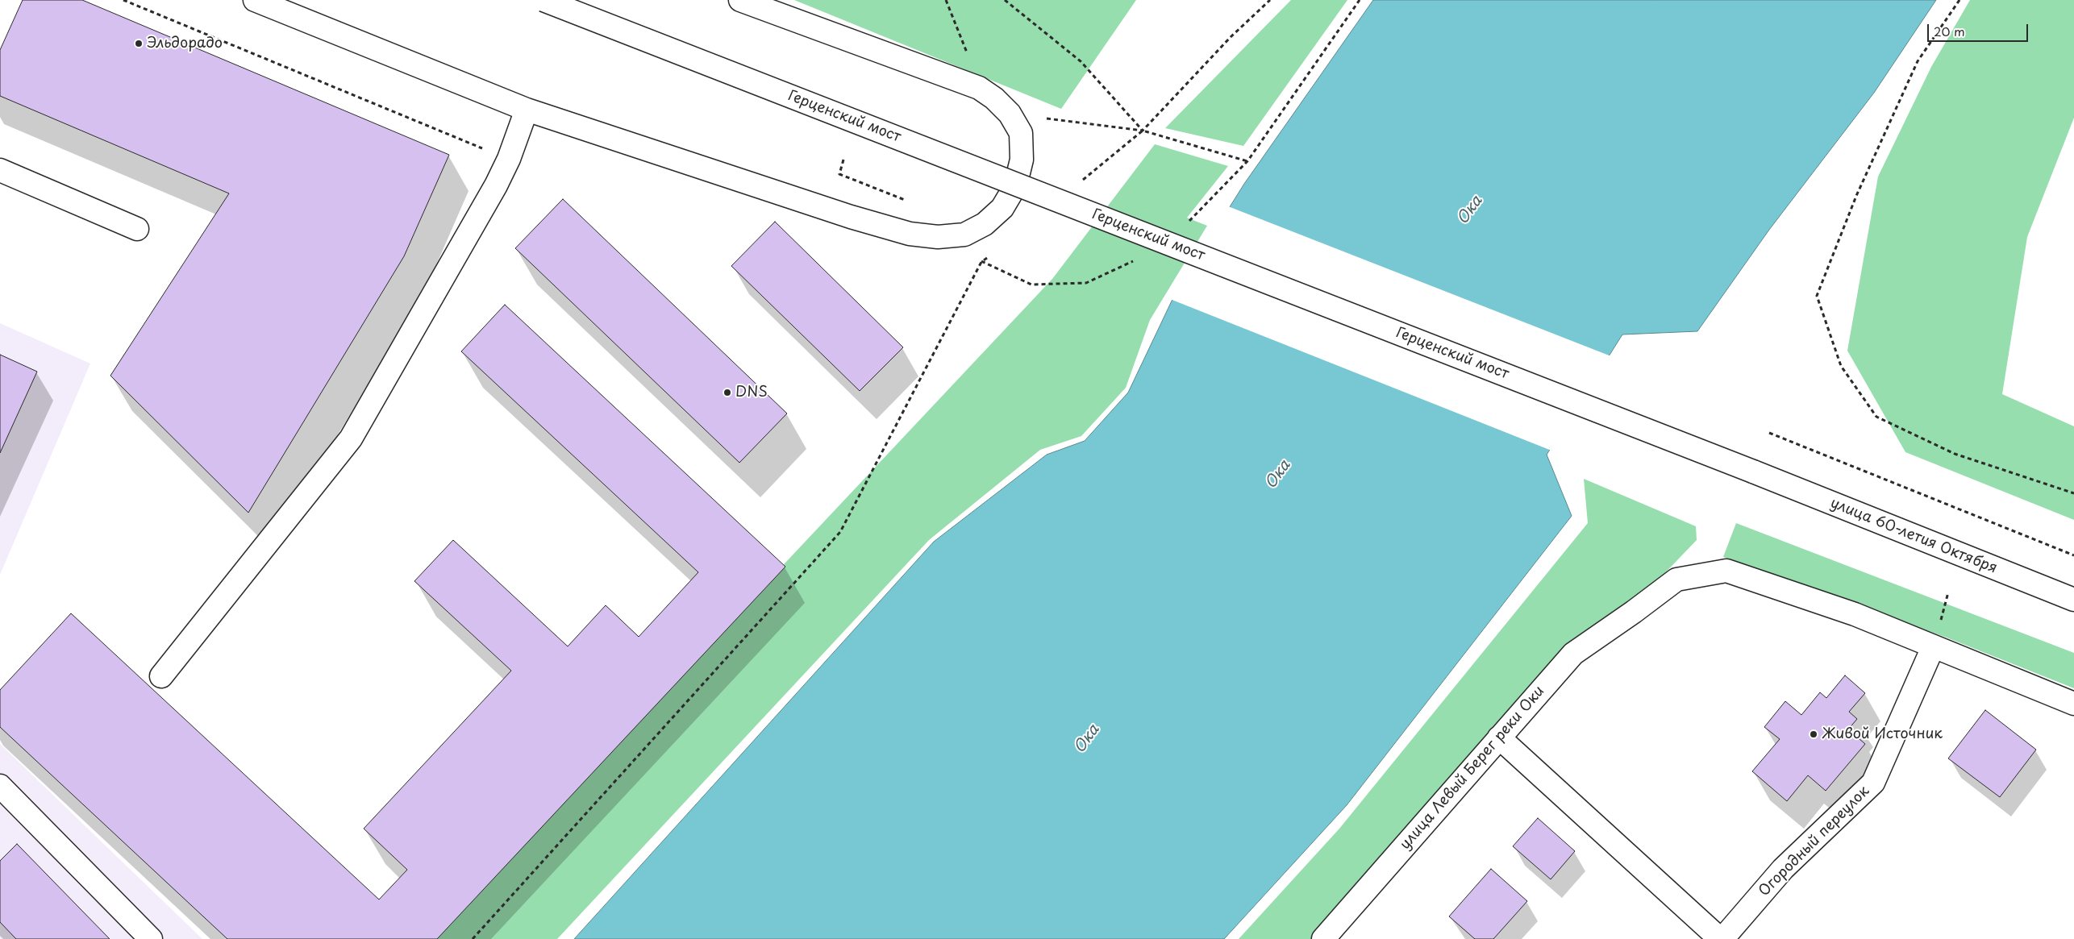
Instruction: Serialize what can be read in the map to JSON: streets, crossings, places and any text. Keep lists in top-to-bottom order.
{
  "streets": {
    "street": [
      "Герценский мост",
      "улица 60-летия Октября",
      "улица Левый Берег реки Оки",
      "Огородный переулок"
    ]
  },
  "crossings": [
    ["Герценский мост", "улица 60-летия Октября"],
    ["улица Левый Берег реки Оки", "Огородный переулок"]
  ],
  "water": ["Ока"],
  "places": ["Эльдорадо", "DNS", "Живой Источник"],
  "scale_bar": "20 m"
}
